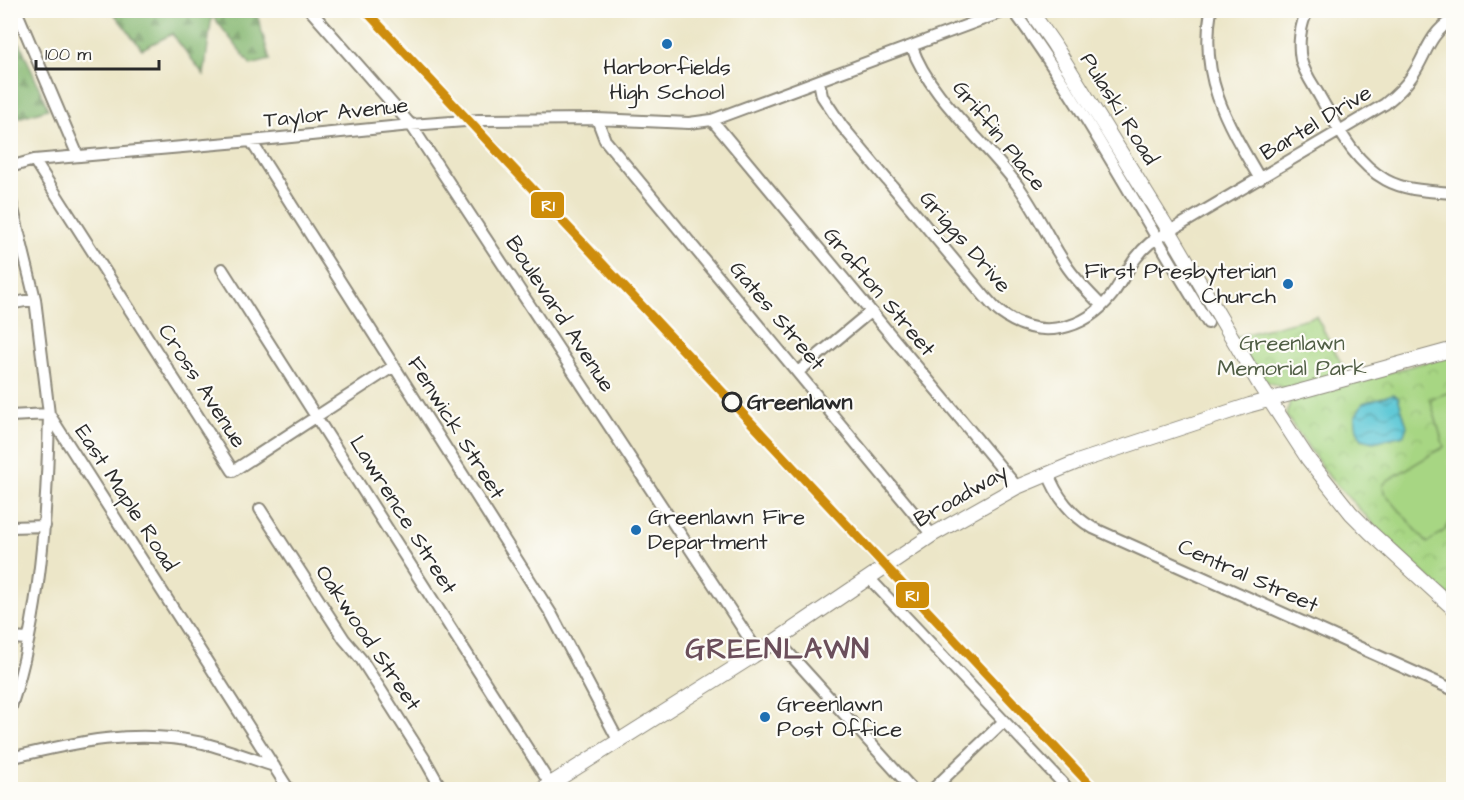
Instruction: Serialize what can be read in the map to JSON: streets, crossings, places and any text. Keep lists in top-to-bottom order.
{
  "streets": {
    "main road": ["Pulaski Road", "Broadway"],
    "street": [
      "Taylor Avenue",
      "Bartel Drive",
      "Griffin Place",
      "Griggs Drive",
      "Grafton Street",
      "Boulevard Avenue",
      "Gates Street",
      "Cross Avenue",
      "Fenwick Street",
      "East Maple Road",
      "Lawrence Street",
      "Central Street",
      "Oakwood Street"
    ]
  },
  "crossings": [
    ["Pulaski Road", "Bartel Drive"],
    ["Pulaski Road", "Griggs Drive"],
    ["Pulaski Road", "Broadway"],
    ["Taylor Avenue", "Griffin Place"],
    ["Taylor Avenue", "Griggs Drive"],
    ["Taylor Avenue", "Grafton Street"],
    ["Taylor Avenue", "Boulevard Avenue"],
    ["Taylor Avenue", "Gates Street"],
    ["Taylor Avenue", "Cross Avenue"],
    ["Taylor Avenue", "Fenwick Street"],
    ["Bartel Drive", "Griggs Drive"],
    ["Griffin Place", "Griggs Drive"],
    ["Grafton Street", "Broadway"],
    ["Boulevard Avenue", "Broadway"],
    ["Gates Street", "Broadway"],
    ["Cross Avenue", "Fenwick Street"],
    ["Cross Avenue", "Lawrence Street"],
    ["Fenwick Street", "Broadway"],
    ["Broadway", "Lawrence Street"],
    ["Broadway", "Central Street"]
  ],
  "districts": ["GREENLAWN"],
  "parks": ["Greenlawn Memorial Park"],
  "places": [
    "Harborfields High School",
    "First Presbyterian Church",
    "Greenlawn",
    "Greenlawn Fire Department",
    "Greenlawn Post Office"
  ],
  "lines": ["transit line R1"],
  "scale_bar": "100 m"
}
